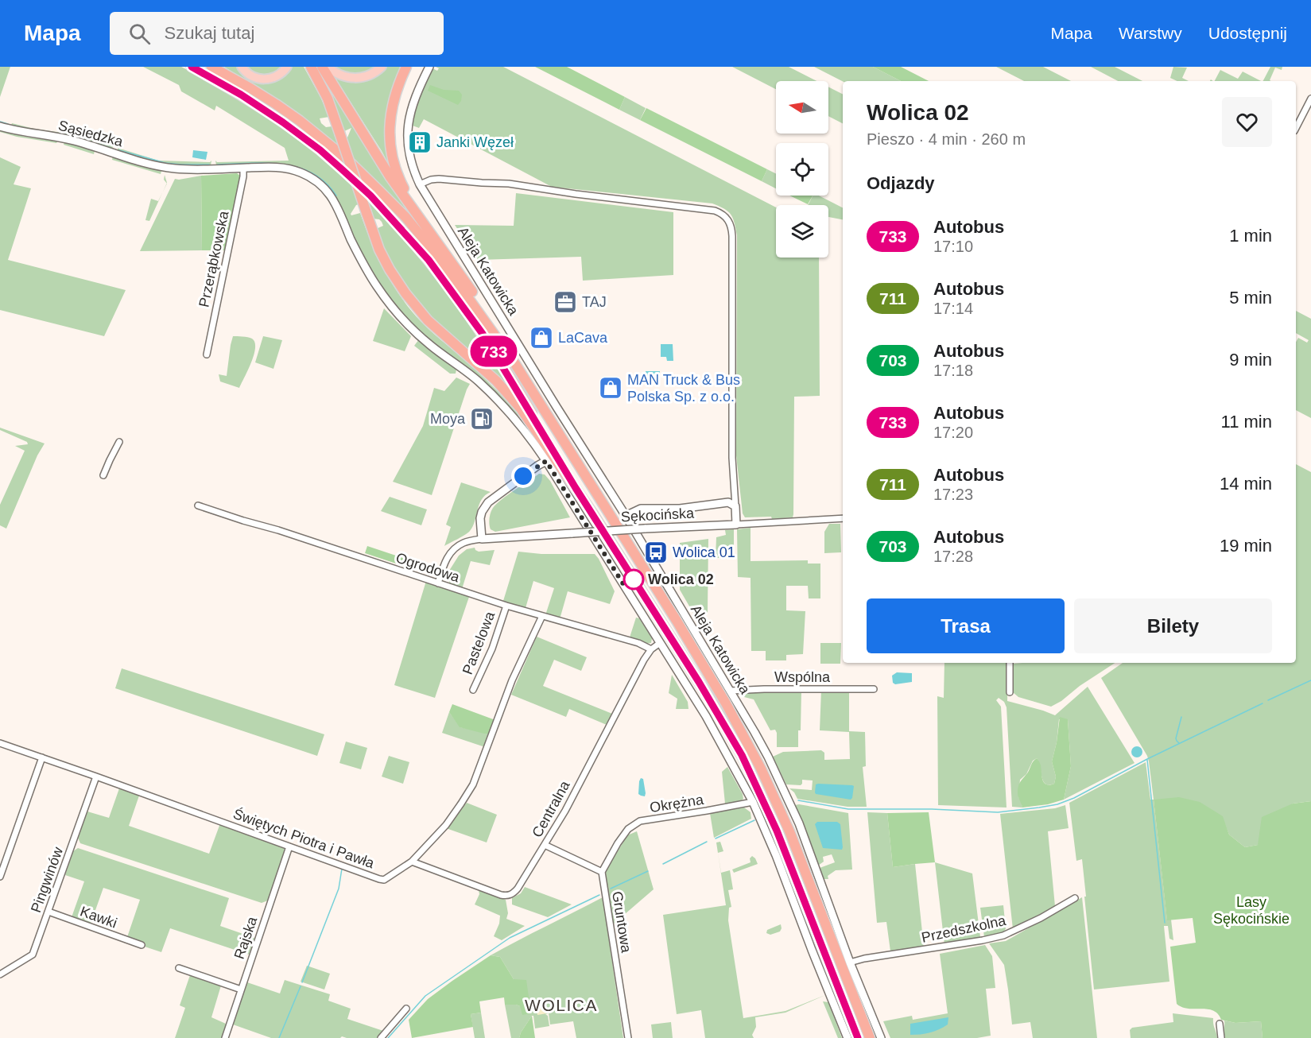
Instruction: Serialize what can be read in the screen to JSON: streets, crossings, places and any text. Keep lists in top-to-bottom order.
{
  "streets": {
    "street": [
      "Sąsiedzka",
      "Przerąbkowska",
      "Aleja Katowicka",
      "Sękocińska",
      "Ogrodowa",
      "Pastelowa",
      "Wspólna",
      "Okrężna",
      "Centralna",
      "Świętych Piotra i Pawła",
      "Pingwinów",
      "Kawki",
      "Gruntowa",
      "Przedszkolna",
      "Rajska"
    ]
  },
  "crossings": [
    ["Sąsiedzka", "Przerąbkowska"],
    ["Aleja Katowicka", "Wspólna"],
    ["Aleja Katowicka", "Przedszkolna"],
    ["Sękocińska", "Ogrodowa"],
    ["Ogrodowa", "Pastelowa"],
    ["Ogrodowa", "Centralna"],
    ["Ogrodowa", "Świętych Piotra i Pawła"],
    ["Okrężna", "Gruntowa"],
    ["Centralna", "Świętych Piotra i Pawła"],
    ["Świętych Piotra i Pawła", "Pingwinów"],
    ["Świętych Piotra i Pawła", "Rajska"],
    ["Pingwinów", "Kawki"]
  ],
  "districts": ["WOLICA"],
  "parks": ["Lasy Sękocińskie"],
  "places": {
    "building": ["Janki Węzeł"],
    "office": ["TAJ"],
    "shop": ["LaCava", "MAN Truck & Bus Polska Sp. z o.o."],
    "fuel station": ["Moya"],
    "bus stop": ["Wolica 01"],
    "other": ["Wolica 02"]
  },
  "lines": ["bus line 733"],
  "north": "left",
  "page": {
    "header": "Mapa",
    "search": "Szukaj tutaj",
    "nav": ["Mapa", "Warstwy", "Udostępnij"],
    "on_map": "733",
    "heading": [
      ["Wolica 02", "Pieszo · 4 min · 260 m"],
      "Odjazdy"
    ],
    "list": [
      {
        "mark": "733",
        "name": "Autobus",
        "note": "17:10",
        "value": "1 min"
      },
      {
        "mark": "711",
        "name": "Autobus",
        "note": "17:14",
        "value": "5 min"
      },
      {
        "mark": "703",
        "name": "Autobus",
        "note": "17:18",
        "value": "9 min"
      },
      {
        "mark": "733",
        "name": "Autobus",
        "note": "17:20",
        "value": "11 min"
      },
      {
        "mark": "711",
        "name": "Autobus",
        "note": "17:23",
        "value": "14 min"
      },
      {
        "mark": "703",
        "name": "Autobus",
        "note": "17:28",
        "value": "19 min"
      }
    ],
    "buttons": ["Trasa", "Bilety"]
  }
}
